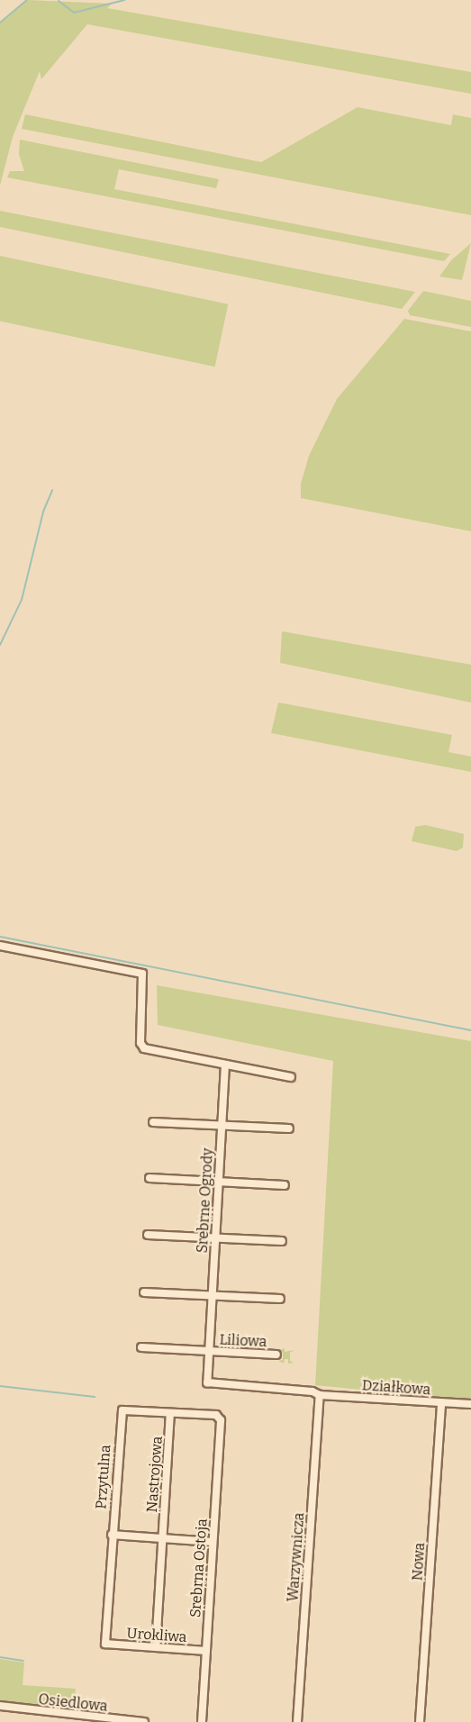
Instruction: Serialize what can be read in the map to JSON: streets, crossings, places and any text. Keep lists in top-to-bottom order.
{
  "streets": {
    "street": [
      "Srebrne Ogrody",
      "Liliowa",
      "Działkowa",
      "Nastrojowa",
      "Przytulna",
      "Warzywnicza",
      "Nowa",
      "Srebrna Ostoja",
      "Urokliwa",
      "Osiedlowa"
    ]
  },
  "crossings": [
    ["Srebrne Ogrody", "Liliowa"],
    ["Srebrne Ogrody", "Działkowa"],
    ["Srebrne Ogrody", "Warzywnicza"],
    ["Działkowa", "Warzywnicza"],
    ["Działkowa", "Nowa"],
    ["Nastrojowa", "Przytulna"],
    ["Nastrojowa", "Urokliwa"],
    ["Przytulna", "Srebrna Ostoja"],
    ["Przytulna", "Urokliwa"],
    ["Srebrna Ostoja", "Urokliwa"]
  ]
}
